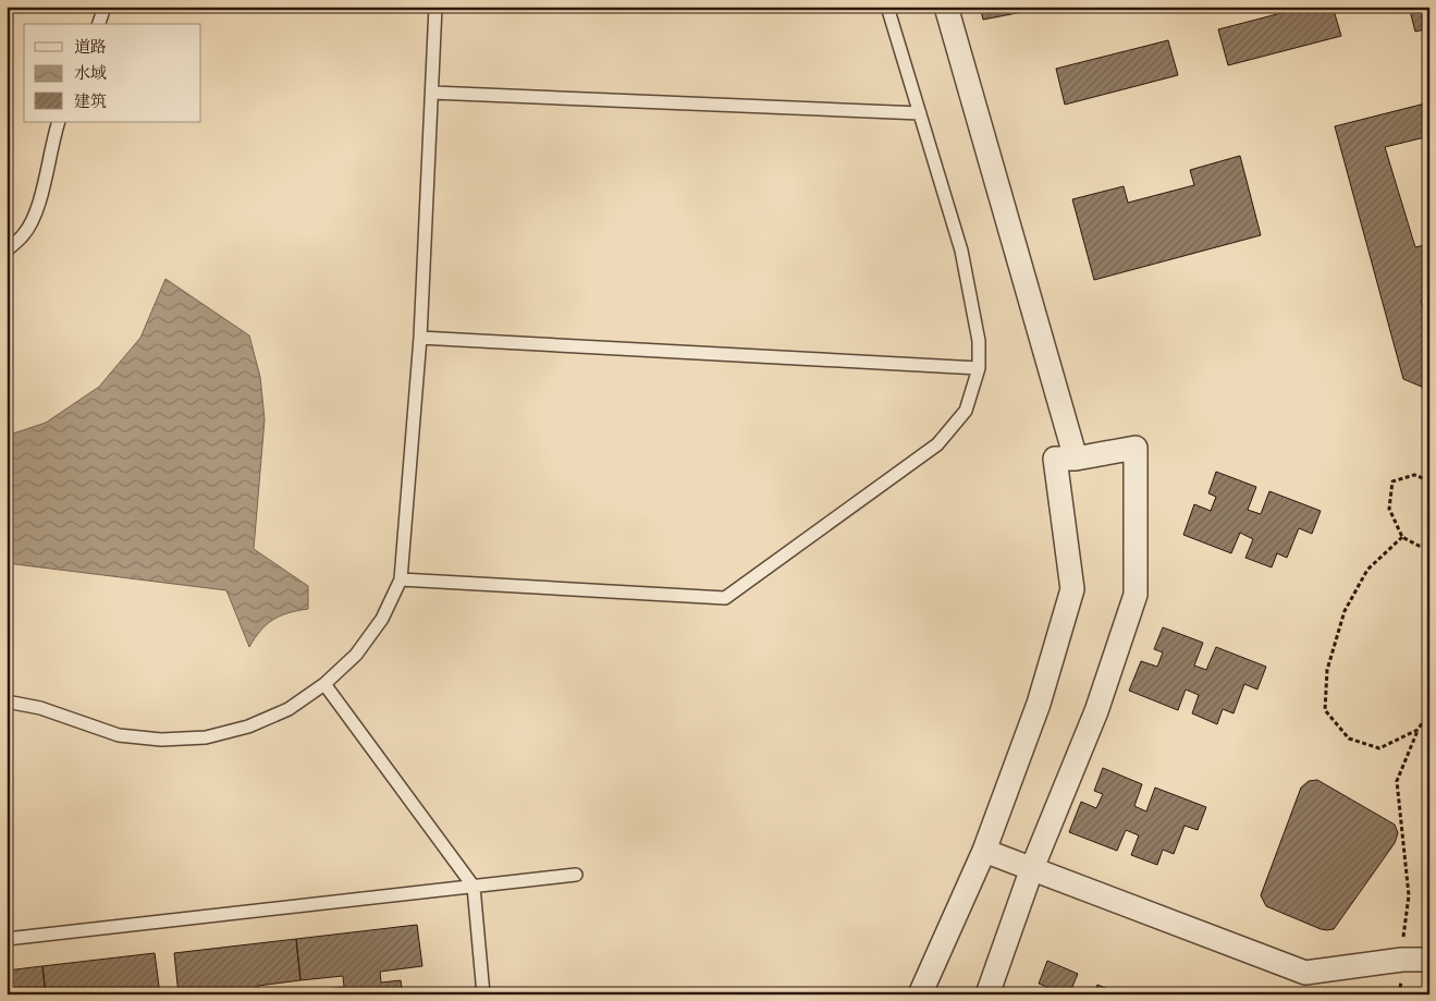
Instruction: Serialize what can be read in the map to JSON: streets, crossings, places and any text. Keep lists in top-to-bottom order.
{
  "legend": ["道路", "水域", "建筑"]
}
